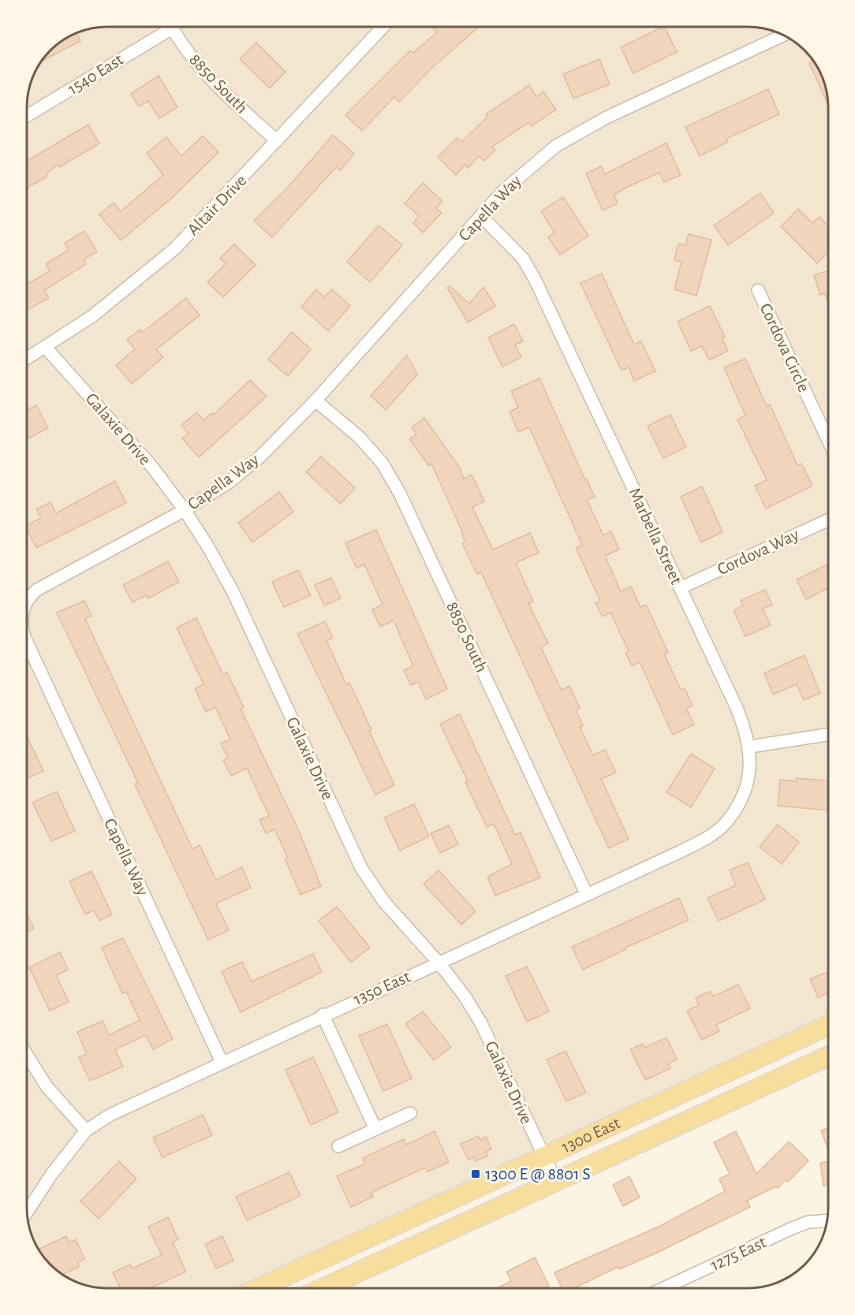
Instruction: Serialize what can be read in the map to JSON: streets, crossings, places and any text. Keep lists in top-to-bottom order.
{
  "streets": {
    "main road": ["1300 East"],
    "street": [
      "1540 East",
      "8850 South",
      "Altair Drive",
      "Capella Way",
      "Cordova Circle",
      "Galaxie Drive",
      "Marbella Street",
      "Cordova Way",
      "1350 East",
      "1275 East"
    ]
  },
  "crossings": [
    ["8850 South", "Altair Drive"],
    ["8850 South", "Capella Way"],
    ["8850 South", "1350 East"],
    ["Altair Drive", "Galaxie Drive"],
    ["Capella Way", "Galaxie Drive"],
    ["Capella Way", "Marbella Street"],
    ["Capella Way", "1350 East"],
    ["Galaxie Drive", "1350 East"],
    ["Galaxie Drive", "1300 East"],
    ["Marbella Street", "Cordova Way"],
    ["Marbella Street", "1350 East"]
  ],
  "places": {
    "transit": ["1300 E @ 8801 S"]
  }
}
